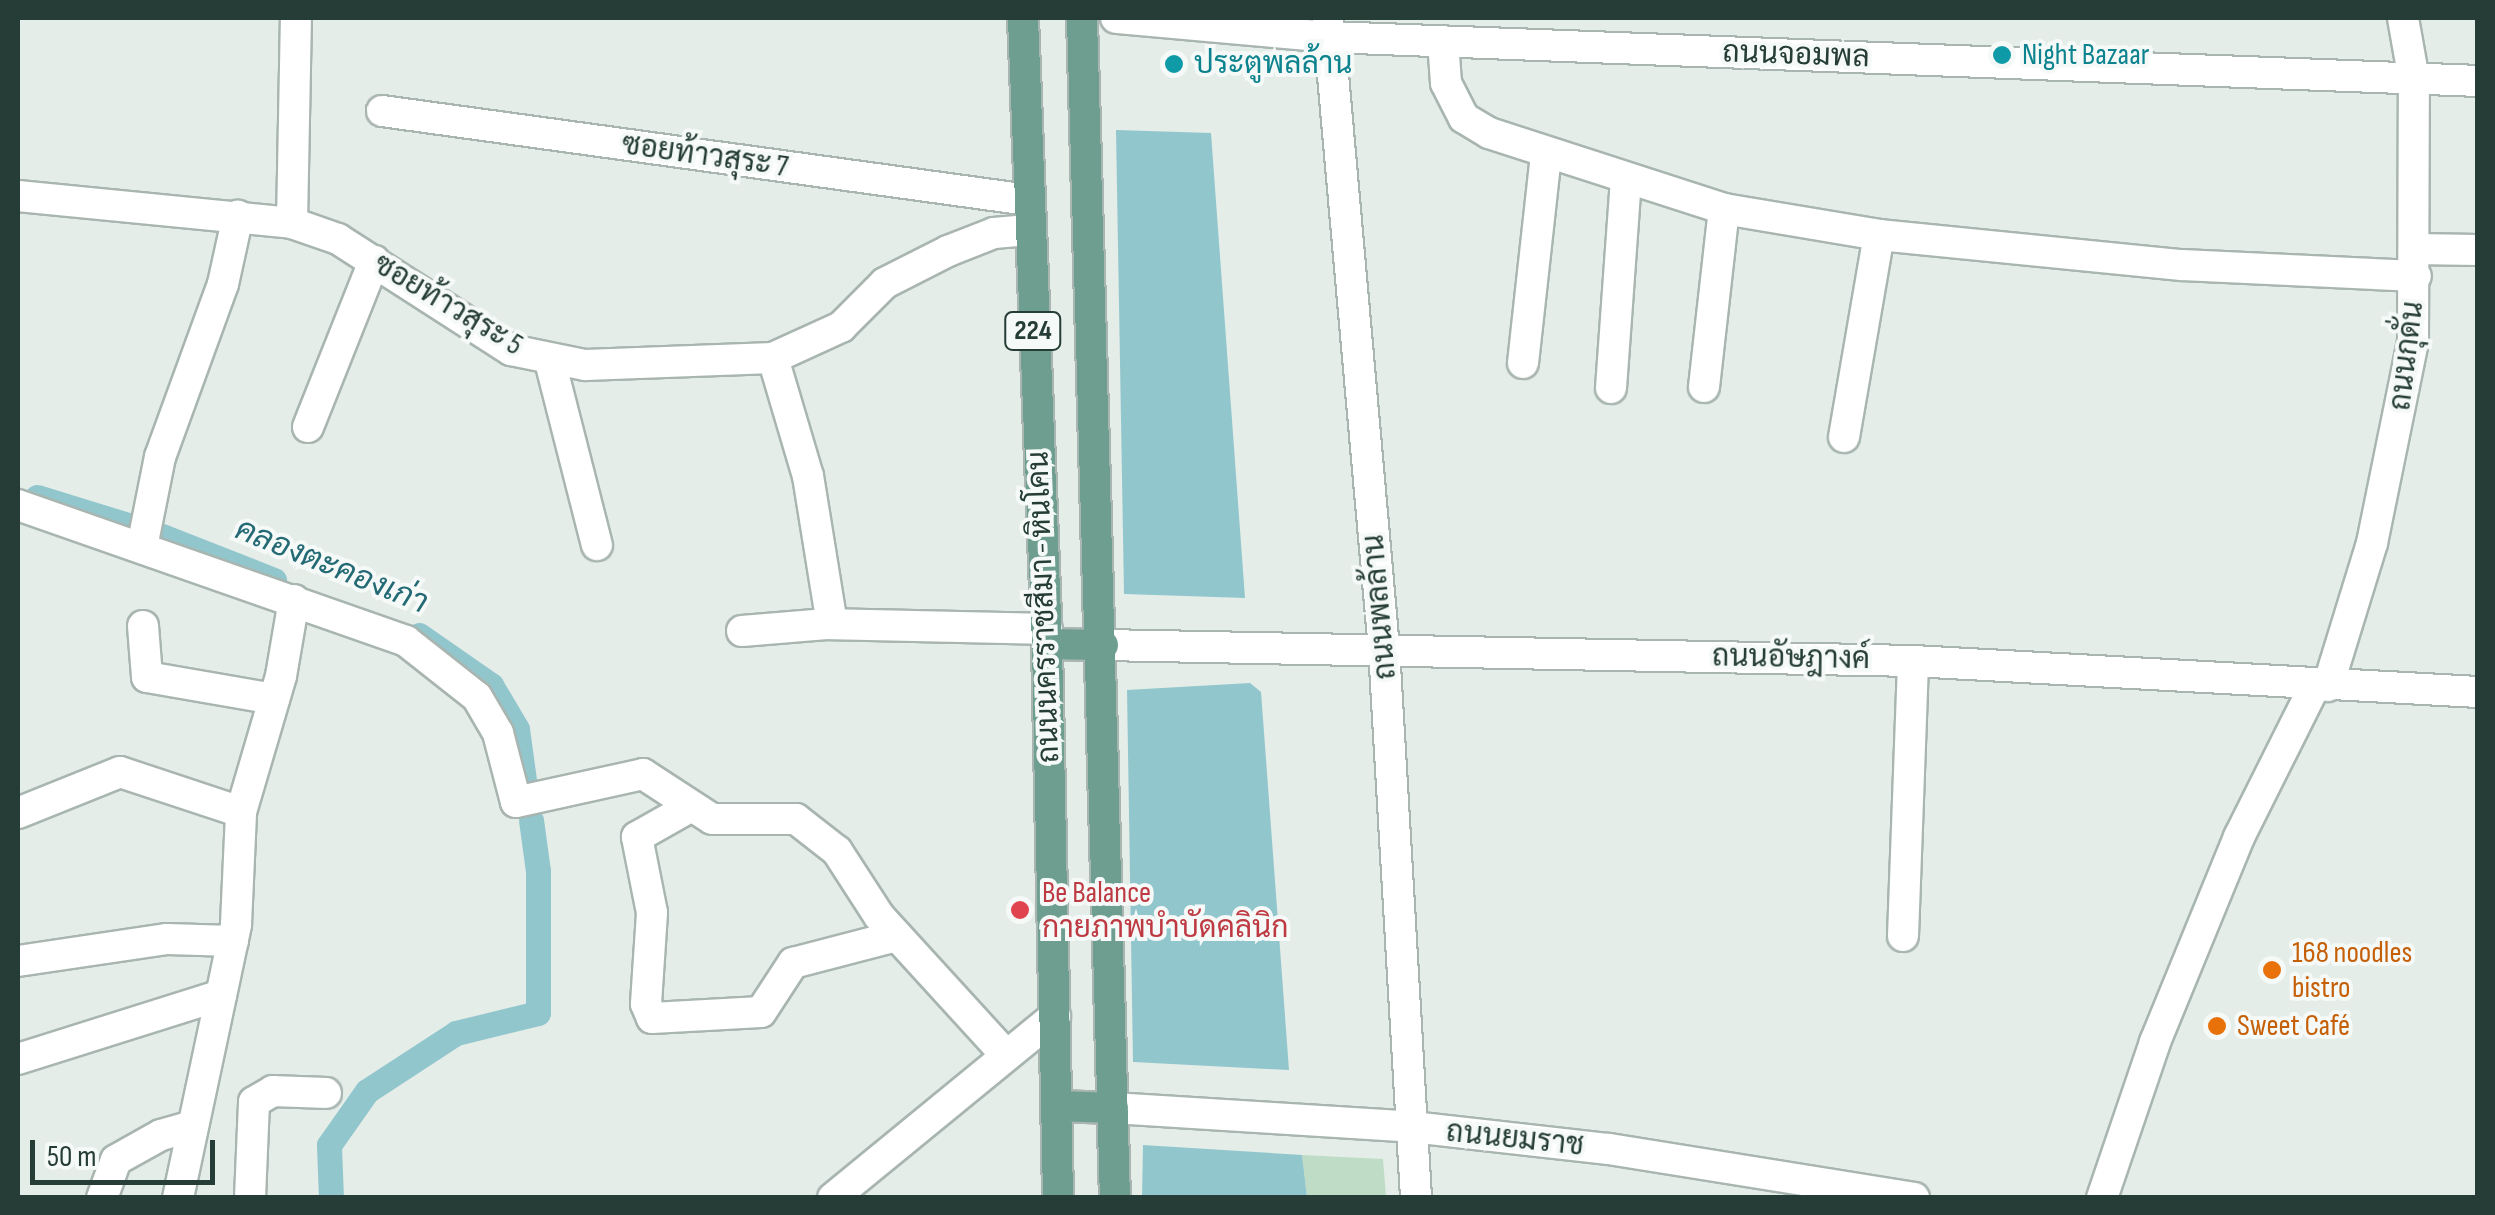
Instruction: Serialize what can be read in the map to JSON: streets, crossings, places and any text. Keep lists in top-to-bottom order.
{
  "streets": {
    "main road": ["224", "ถนนนครราชสีมา - หินโคน"],
    "street": [
      "ถนนจอมพล",
      "ซอยท้าวสุระ 7",
      "ซอยท้าวสุระ 5",
      "ถนนกุดั่น",
      "ถนนพลล้าน",
      "ถนนอัษฎางค์",
      "ถนนยมราช"
    ]
  },
  "crossings": [
    ["ถนนจอมพล", "ถนนกุดั่น"],
    ["ถนนจอมพล", "ถนนพลล้าน"],
    ["ซอยท้าวสุระ 7", "ซอยท้าวสุระ 5"],
    ["ซอยท้าวสุระ 7", "ถนนนครราชสีมา - หินโคน"],
    ["ซอยท้าวสุระ 5", "ถนนนครราชสีมา - หินโคน"],
    ["ถนนกุดั่น", "ถนนอัษฎางค์"],
    ["ถนนพลล้าน", "ถนนอัษฎางค์"],
    ["ถนนพลล้าน", "ถนนยมราช"]
  ],
  "water": ["คลองตะคองเก่า"],
  "places": [
    "Night Bazaar",
    "ประตูพลล้าน",
    "Be Balance กายภาพบำบัดคลินิก",
    "168 noodles bistro",
    "Sweet Café"
  ],
  "scale_bar": "50 m"
}
